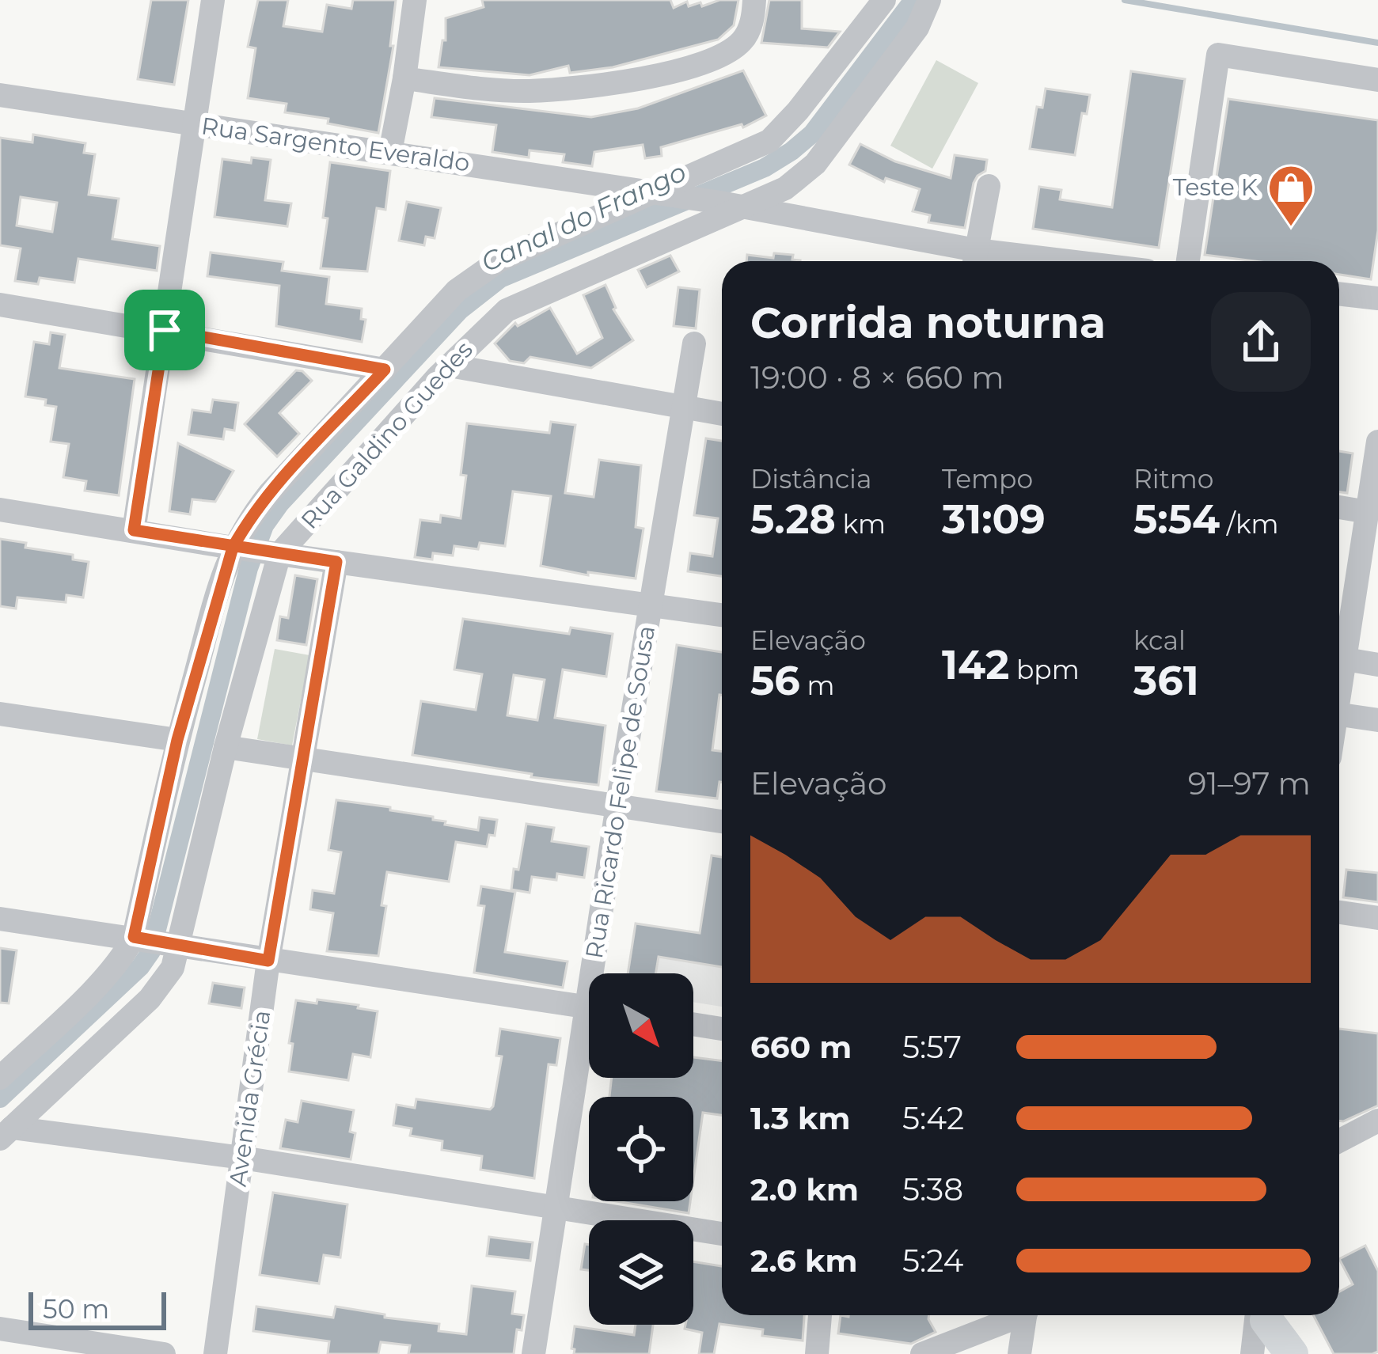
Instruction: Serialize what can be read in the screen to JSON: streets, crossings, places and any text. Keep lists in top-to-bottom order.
{
  "streets": {
    "street": [
      "Rua Sargento Everaldo",
      "Rua Galdino Guedes",
      "Rua Ricardo Felipe de Sousa",
      "Avenida Grécia"
    ]
  },
  "crossings": [
    ["Rua Sargento Everaldo", "Rua Galdino Guedes"]
  ],
  "water": ["Canal do Frango"],
  "places": {
    "shop": ["Teste K"]
  },
  "scale_bar": "50 m",
  "north": "bottom right",
  "page": {
    "heading": ["Corrida noturna", "19:00 · 8 × 660 m"],
    "stats": [
      ["Distância", "5.28 km"],
      ["Tempo", "31:09"],
      ["Ritmo", "5:54 /km"],
      ["Elevação", "56 m"],
      ["142 bpm"],
      ["kcal", "361"]
    ],
    "chart": ["Elevação", "91–97 m"],
    "list": [
      {
        "name": "660 m",
        "note": "5:57"
      },
      {
        "name": "1.3 km",
        "note": "5:42"
      },
      {
        "name": "2.0 km",
        "note": "5:38"
      },
      {
        "name": "2.6 km",
        "note": "5:24"
      }
    ],
    "scale": "50 m"
  }
}
